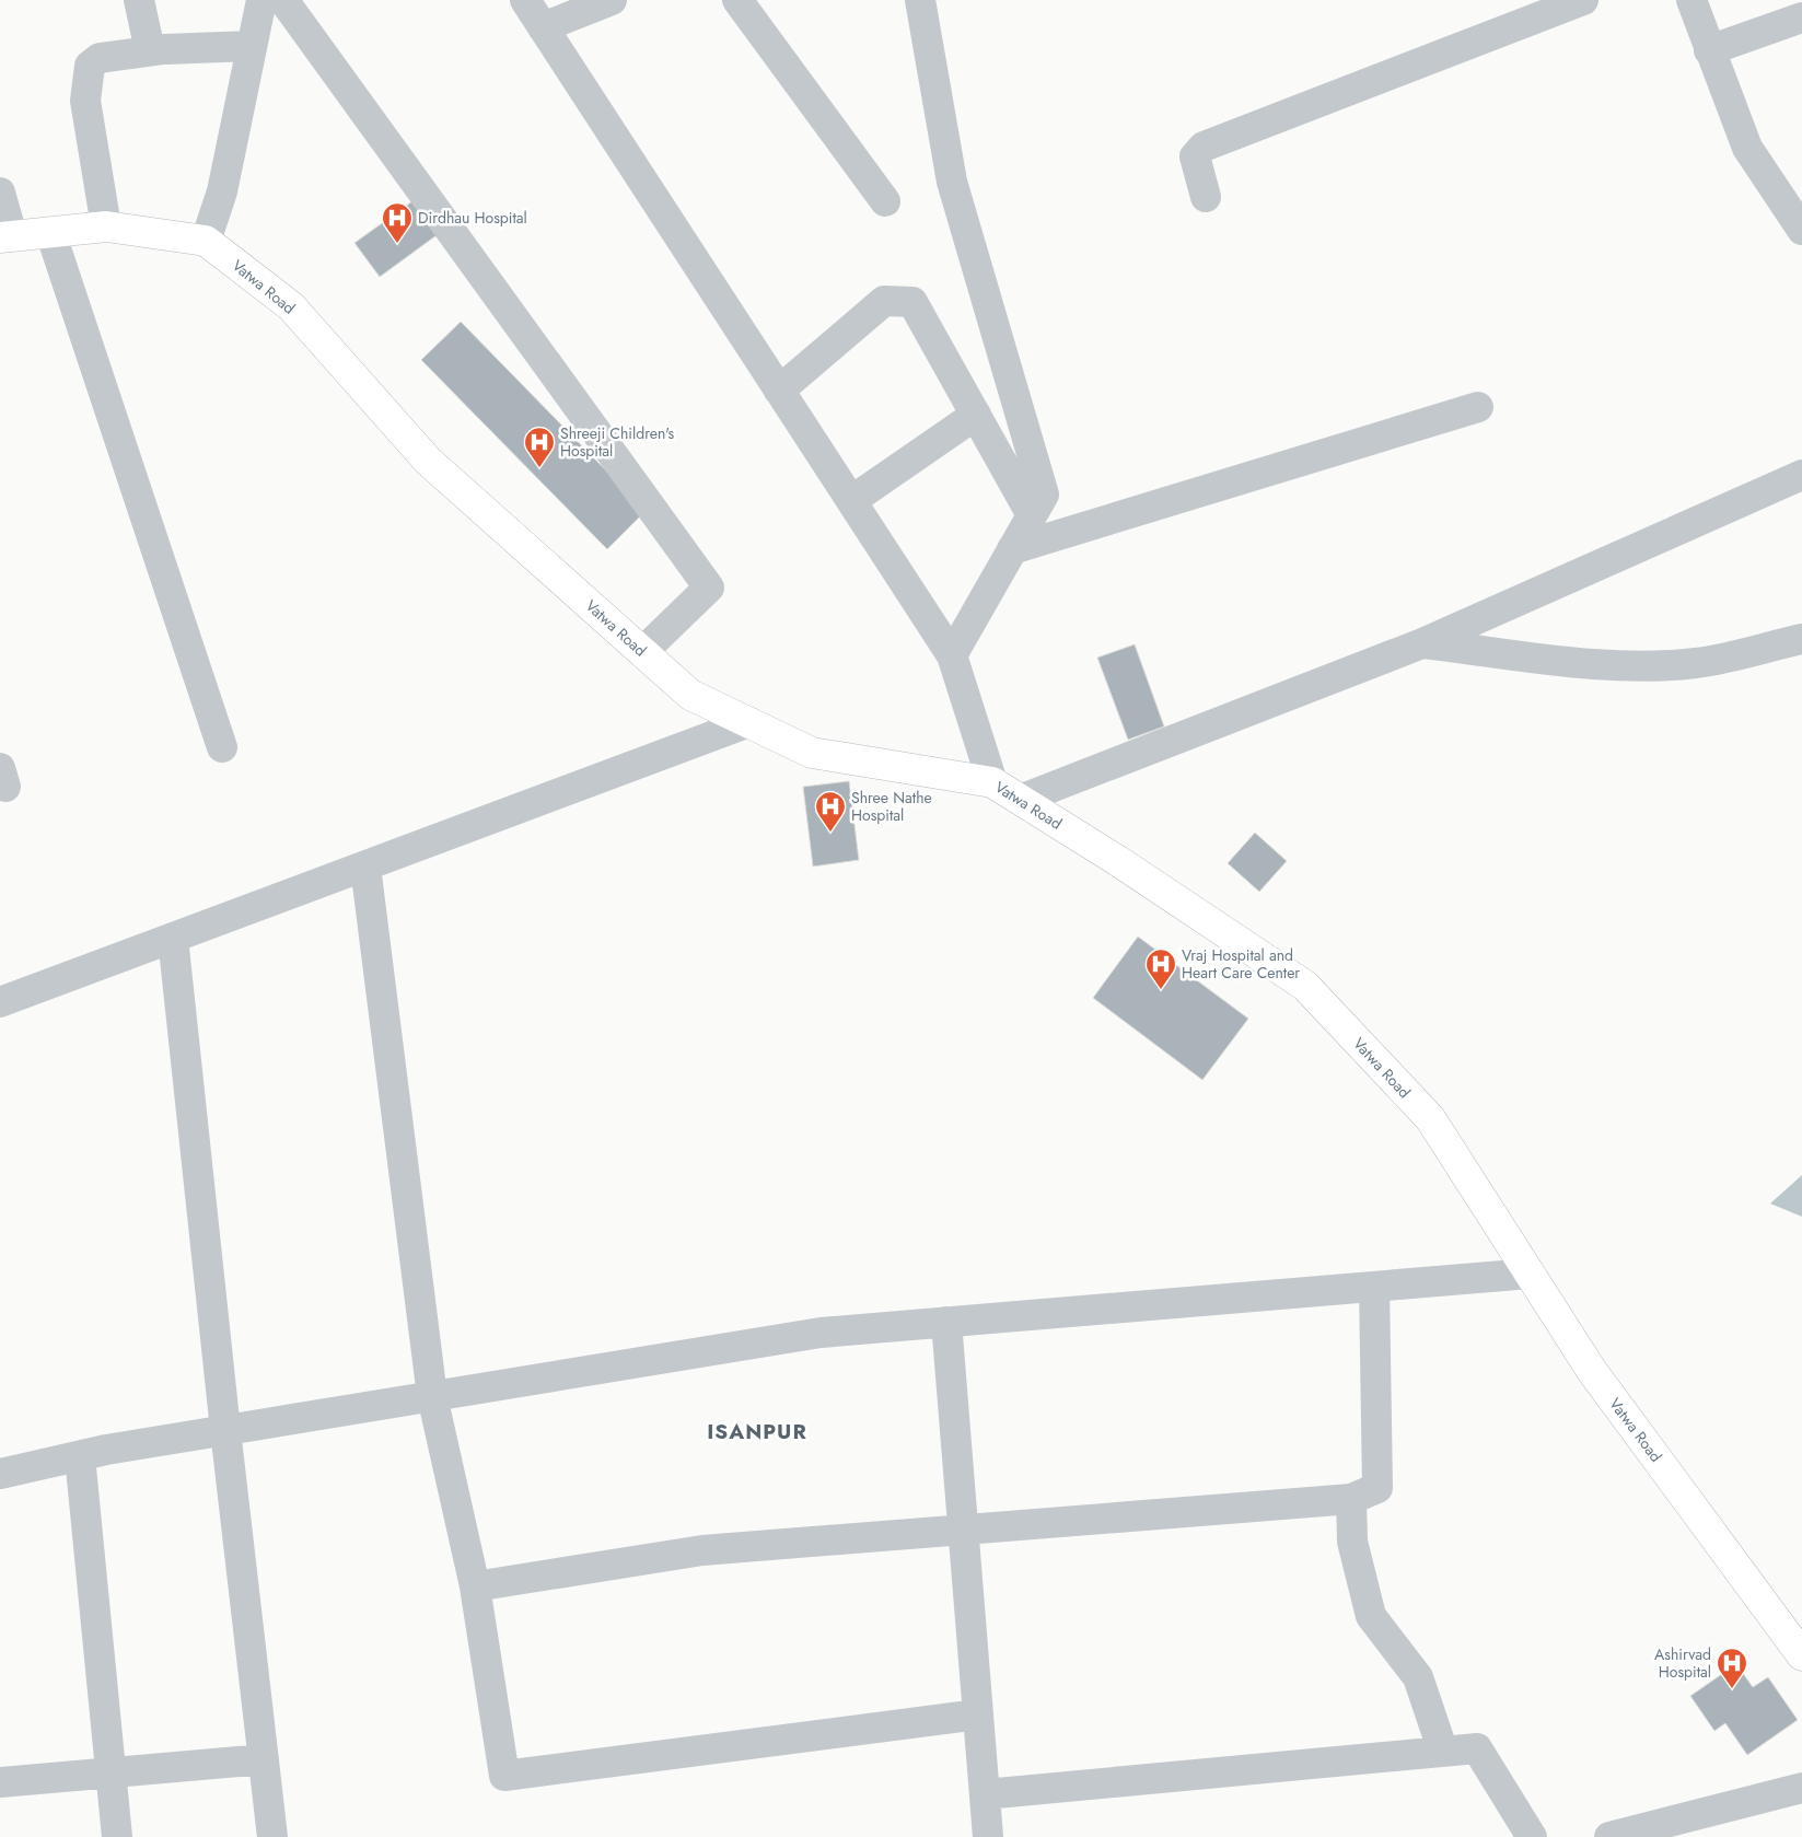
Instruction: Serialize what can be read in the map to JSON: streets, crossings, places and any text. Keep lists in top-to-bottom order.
{
  "streets": {
    "main road": ["Vatwa Road"]
  },
  "districts": ["ISANPUR"],
  "places": {
    "hospital": [
      "Dirdhau Hospital",
      "Shreeji Children's Hospital",
      "Shree Nathe Hospital",
      "Vraj Hospital and Heart Care Center",
      "Ashirvad Hospital"
    ]
  }
}
